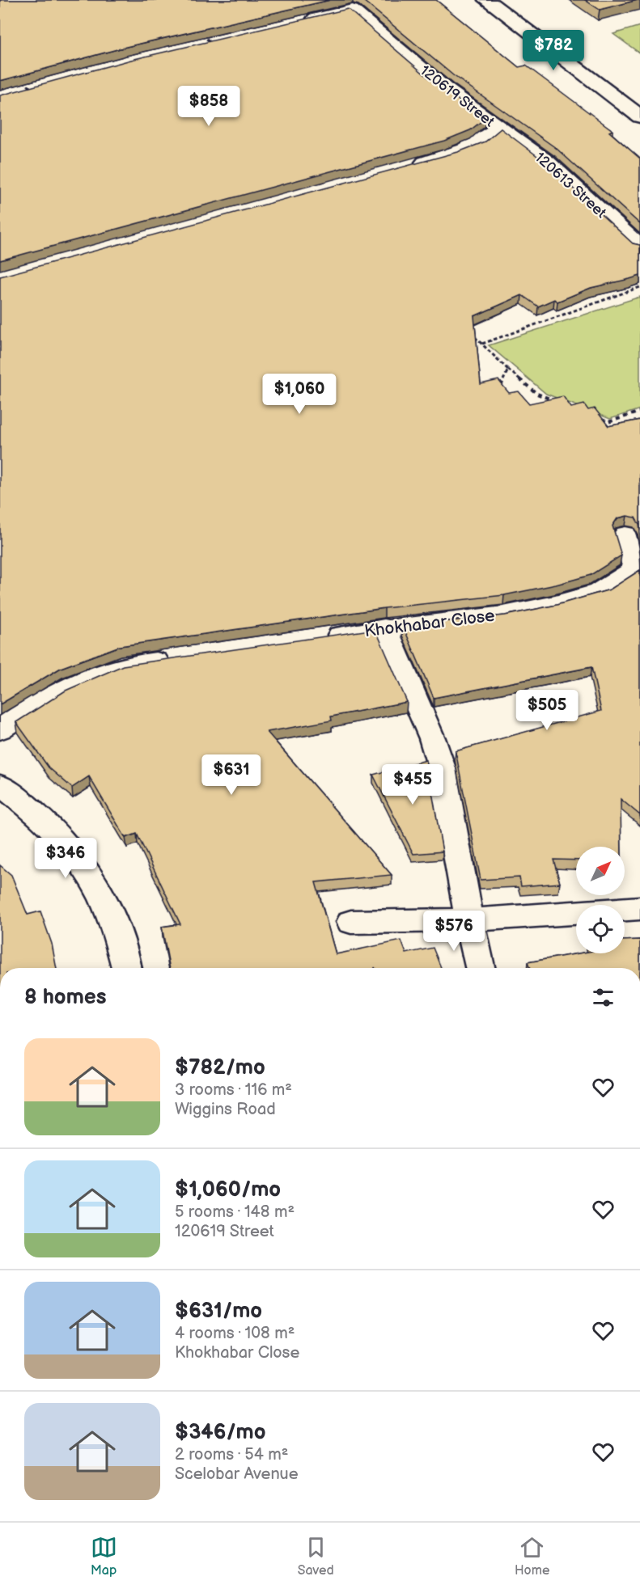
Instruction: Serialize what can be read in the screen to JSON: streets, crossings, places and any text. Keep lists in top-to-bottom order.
{
  "streets": {
    "street": ["120619 Street", "120613 Street", "Khokhabar Close"]
  },
  "crossings": [
    ["120619 Street", "120613 Street"]
  ],
  "north": "top right",
  "page": {
    "price": [
      "$782",
      "$858",
      "$1,060",
      "$505",
      "$631",
      "$455",
      "$346",
      "$576"
    ],
    "heading": "8 homes",
    "list": [
      {
        "name": "$782/mo",
        "note": "3 rooms · 116 m² · Wiggins Road"
      },
      {
        "name": "$1,060/mo",
        "note": "5 rooms · 148 m² · 120619 Street"
      },
      {
        "name": "$631/mo",
        "note": "4 rooms · 108 m² · Khokhabar Close"
      },
      {
        "name": "$346/mo",
        "note": "2 rooms · 54 m² · Scelobar Avenue"
      }
    ],
    "tabs": ["Map", "Saved", "Home"]
  }
}
